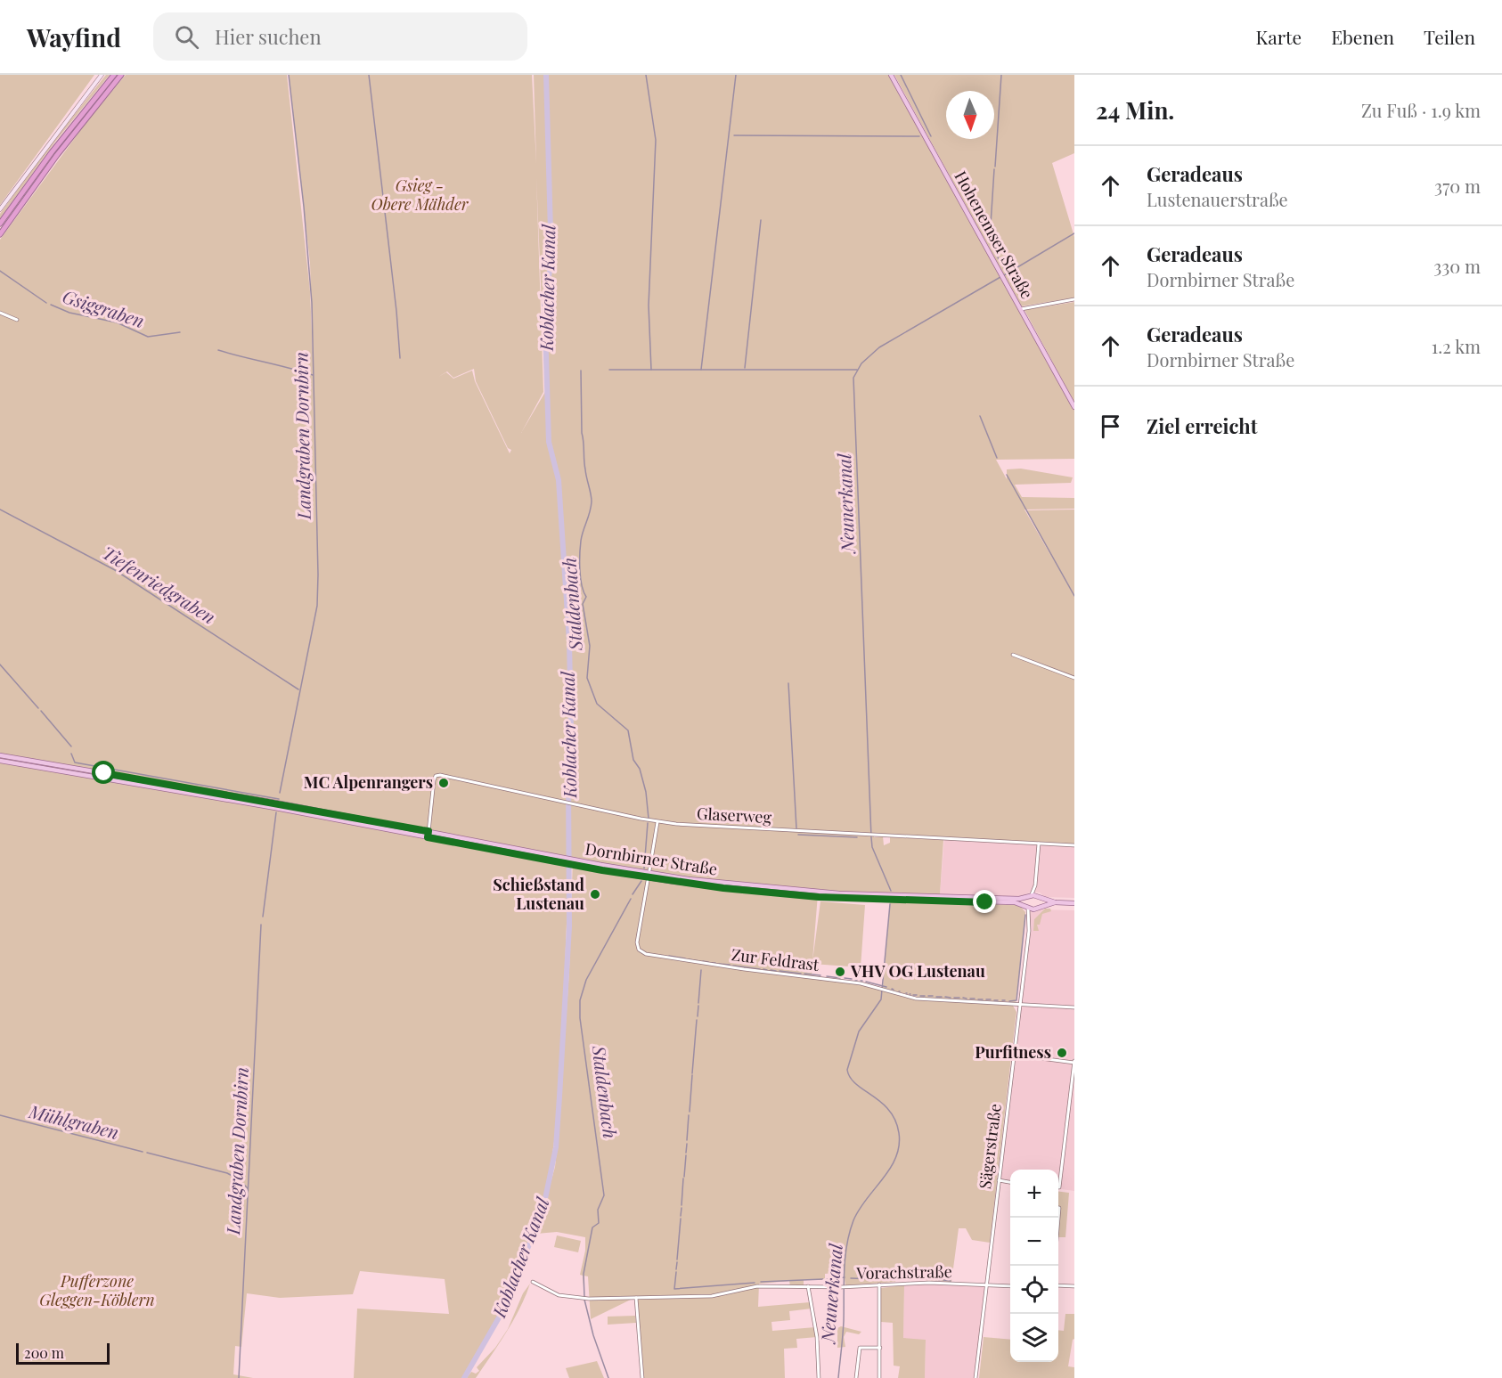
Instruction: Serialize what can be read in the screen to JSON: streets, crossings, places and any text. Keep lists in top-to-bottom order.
{
  "streets": {
    "main road": ["Hohenemser Straße", "Dornbirner Straße"],
    "street": [
      "Glaserweg",
      "Zur Feldrast",
      "Sägerstraße",
      "Vorachstraße"
    ]
  },
  "crossings": [
    ["Glaserweg", "Dornbirner Straße"],
    ["Dornbirner Straße", "Sägerstraße"],
    ["Zur Feldrast", "Sägerstraße"],
    ["Sägerstraße", "Vorachstraße"]
  ],
  "water": [
    "Koblacher Kanal",
    "Gsiggraben",
    "Landgraben Dornbirn",
    "Neunerkanal",
    "Tiefenriedgraben",
    "Staldenbach",
    "Mühlgraben"
  ],
  "parks": ["Gsieg - Obere Mähder", "Pufferzone Gleggen-Köblern"],
  "places": [
    "MC Alpenrangers",
    "Schießstand Lustenau",
    "VHV OG Lustenau",
    "Purfitness"
  ],
  "scale_bar": "200 m",
  "north": "bottom",
  "page": {
    "header": "Wayfind",
    "search": "Hier suchen",
    "nav": ["Karte", "Ebenen", "Teilen"],
    "heading": ["24 Min.", "Zu Fuß · 1.9 km"],
    "list": [
      ["Geradeaus", "Lustenauerstraße", "370 m"],
      ["Geradeaus", "Dornbirner Straße", "330 m"],
      ["Geradeaus", "Dornbirner Straße", "1.2 km"],
      "Ziel erreicht"
    ],
    "map_buttons": ["+", "−"],
    "scale": "200 m"
  }
}
